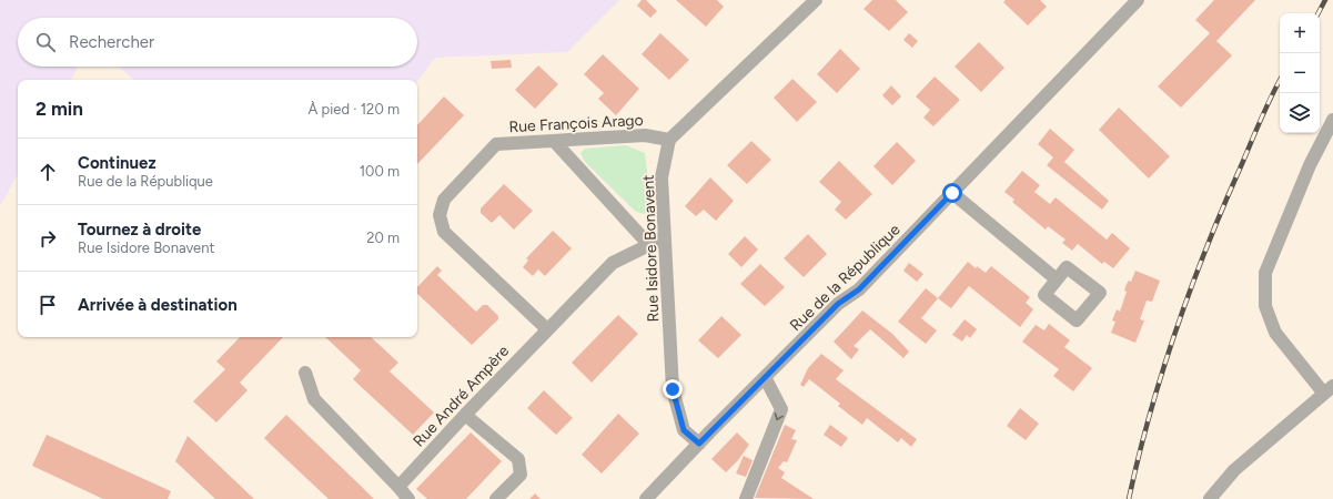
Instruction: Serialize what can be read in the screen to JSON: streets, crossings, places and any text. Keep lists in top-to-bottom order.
{
  "streets": {
    "street": [
      "Rue François Arago",
      "Rue Isidore Bonavent",
      "Rue de la République",
      "Rue André Ampère"
    ]
  },
  "crossings": [
    ["Rue François Arago", "Rue Isidore Bonavent"],
    ["Rue François Arago", "Rue André Ampère"],
    ["Rue Isidore Bonavent", "Rue de la République"],
    ["Rue Isidore Bonavent", "Rue André Ampère"]
  ],
  "page": {
    "map_buttons": ["+", "−"],
    "search": "Rechercher",
    "heading": ["2 min", "À pied · 120 m"],
    "list": [
      ["Continuez", "Rue de la République", "100 m"],
      ["Tournez à droite", "Rue Isidore Bonavent", "20 m"],
      "Arrivée à destination"
    ]
  }
}
